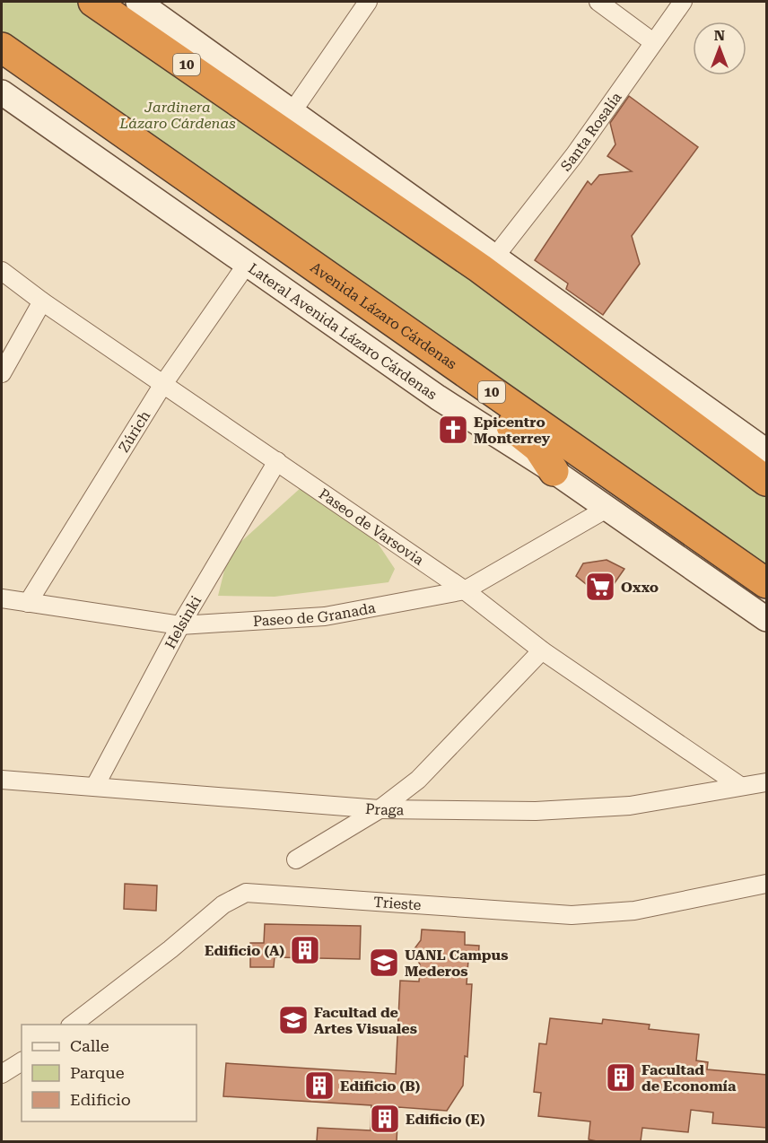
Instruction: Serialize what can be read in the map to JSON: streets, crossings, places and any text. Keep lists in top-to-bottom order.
{
  "streets": {
    "highway": ["10", "Avenida Lázaro Cárdenas"],
    "main road": ["Lateral Avenida Lázaro Cárdenas"],
    "street": [
      "Santa Rosalía",
      "Zúrich",
      "Paseo de Varsovia",
      "Paseo de Granada",
      "Helsinki",
      "Praga",
      "Trieste"
    ]
  },
  "crossings": [
    ["Lateral Avenida Lázaro Cárdenas", "Zúrich"],
    ["Lateral Avenida Lázaro Cárdenas", "Paseo de Granada"],
    ["Zúrich", "Paseo de Varsovia"],
    ["Zúrich", "Paseo de Granada"],
    ["Paseo de Varsovia", "Paseo de Granada"],
    ["Paseo de Varsovia", "Helsinki"],
    ["Paseo de Varsovia", "Praga"],
    ["Paseo de Granada", "Helsinki"],
    ["Helsinki", "Praga"]
  ],
  "parks": ["Jardinera Lázaro Cárdenas"],
  "places": {
    "church": ["Epicentro Monterrey"],
    "supermarket": ["Oxxo"],
    "building": [
      "Edificio (A)",
      "Facultad de Economía",
      "Edificio (B)",
      "Edificio (E)"
    ],
    "school or university": ["UANL Campus Mederos", "Facultad de Artes Visuales"]
  },
  "legend": ["Calle", "Parque", "Edificio"],
  "north": "top"
}
